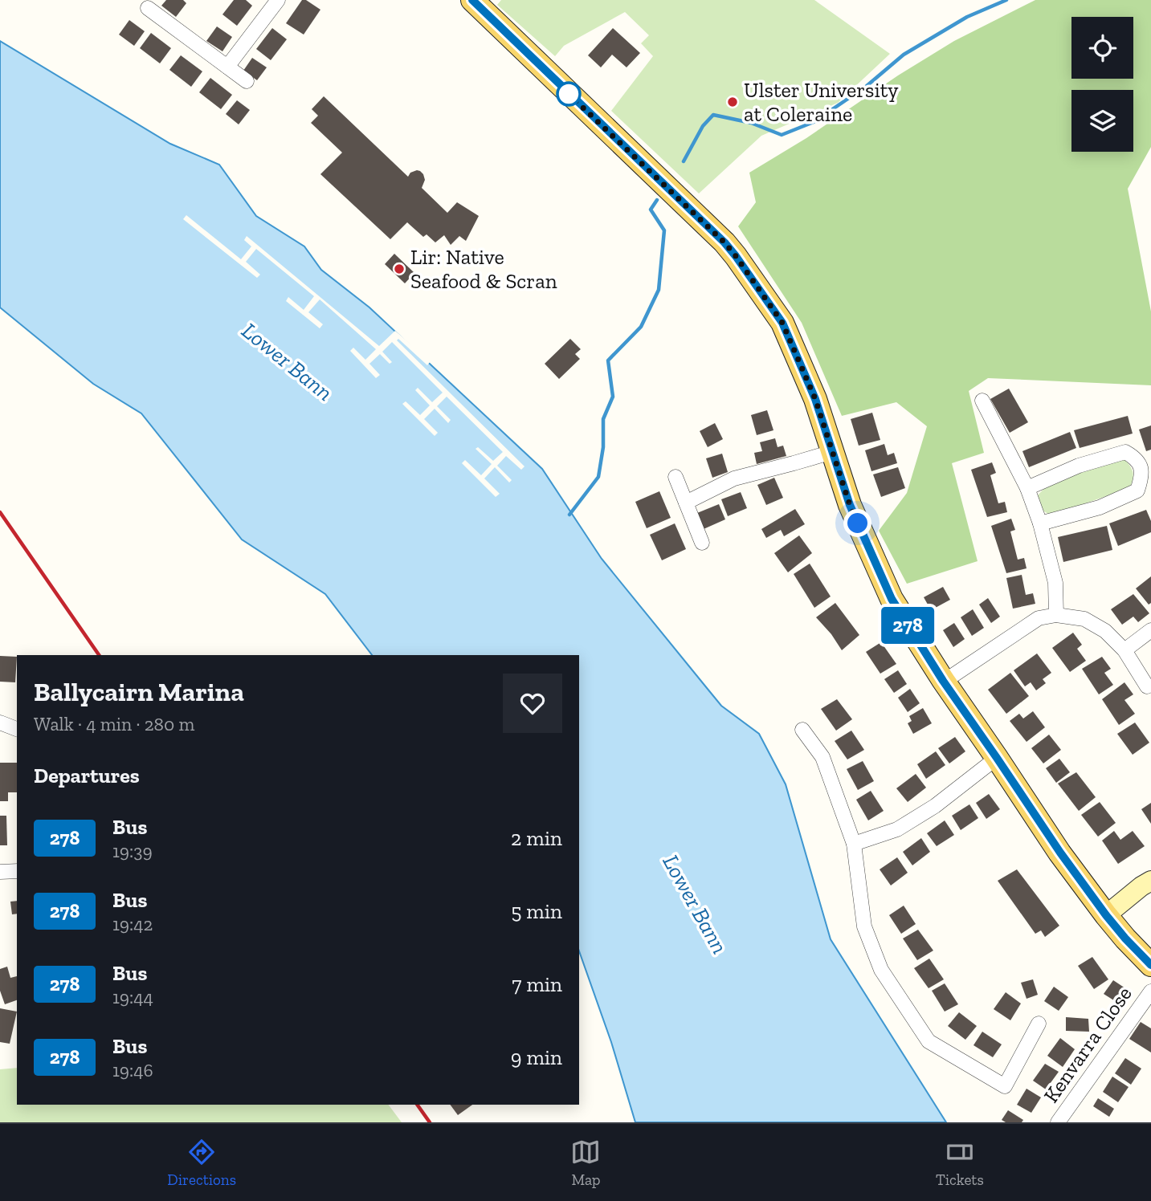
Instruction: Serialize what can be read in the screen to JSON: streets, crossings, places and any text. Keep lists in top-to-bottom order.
{
  "streets": {
    "street": ["Kenvarra Close"]
  },
  "water": ["Lower Bann"],
  "places": ["Ulster University at Coleraine", "Lir: Native Seafood & Scran"],
  "lines": ["bus line 278"],
  "page": {
    "on_map": "278",
    "heading": [
      ["Ballycairn Marina", "Walk · 4 min · 280 m"],
      "Departures"
    ],
    "list": [
      {
        "mark": "278",
        "name": "Bus",
        "note": "19:39",
        "value": "2 min"
      },
      {
        "mark": "278",
        "name": "Bus",
        "note": "19:42",
        "value": "5 min"
      },
      {
        "mark": "278",
        "name": "Bus",
        "note": "19:44",
        "value": "7 min"
      },
      {
        "mark": "278",
        "name": "Bus",
        "note": "19:46",
        "value": "9 min"
      }
    ],
    "tabs": ["Directions", "Map", "Tickets"]
  }
}
